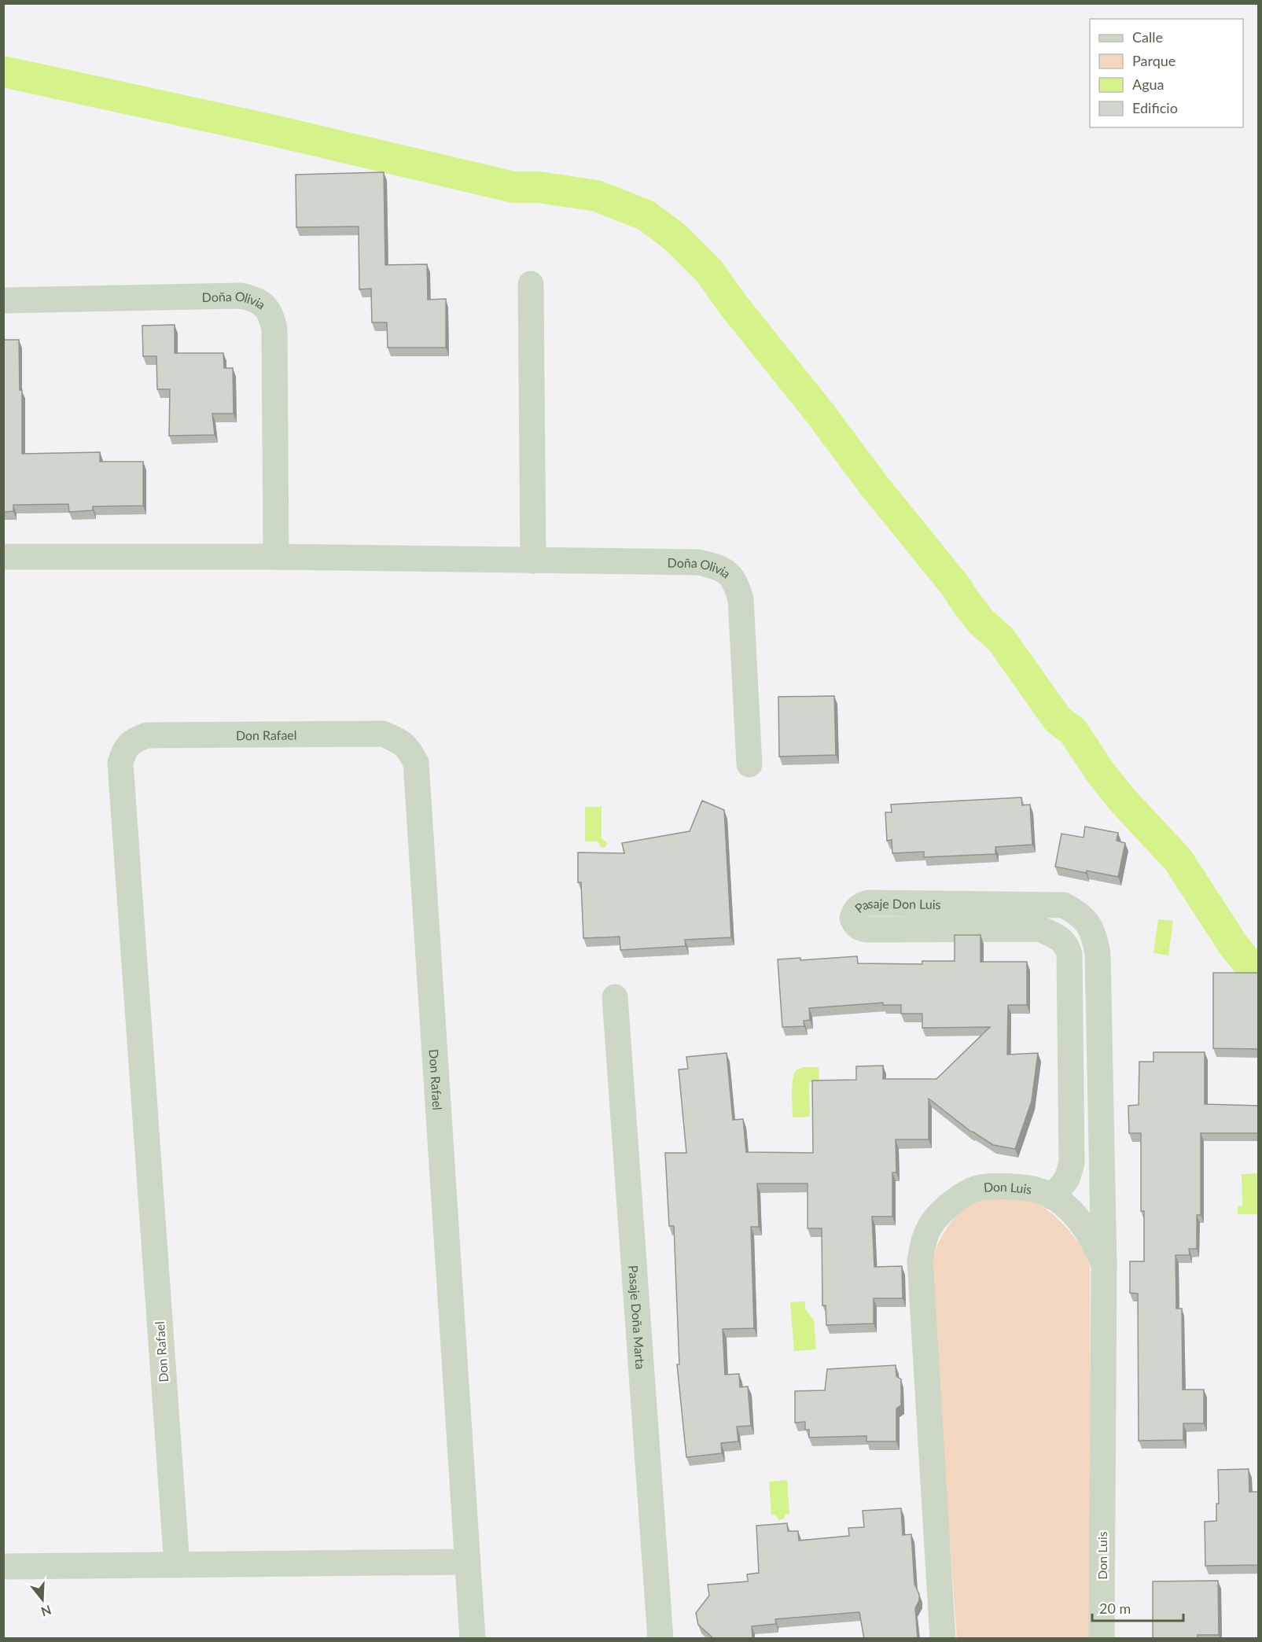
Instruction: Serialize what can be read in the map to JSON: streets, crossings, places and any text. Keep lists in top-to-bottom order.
{
  "streets": {
    "street": [
      "Doña Olivia",
      "Don Rafael",
      "Pasaje Don Luis",
      "Don Luis",
      "Pasaje Doña Marta"
    ]
  },
  "crossings": [
    ["Pasaje Don Luis", "Don Luis"]
  ],
  "legend": [
    "Calle",
    "Parque",
    "Agua",
    "Edificio"
  ],
  "scale_bar": "20 m",
  "north": "bottom"
}
